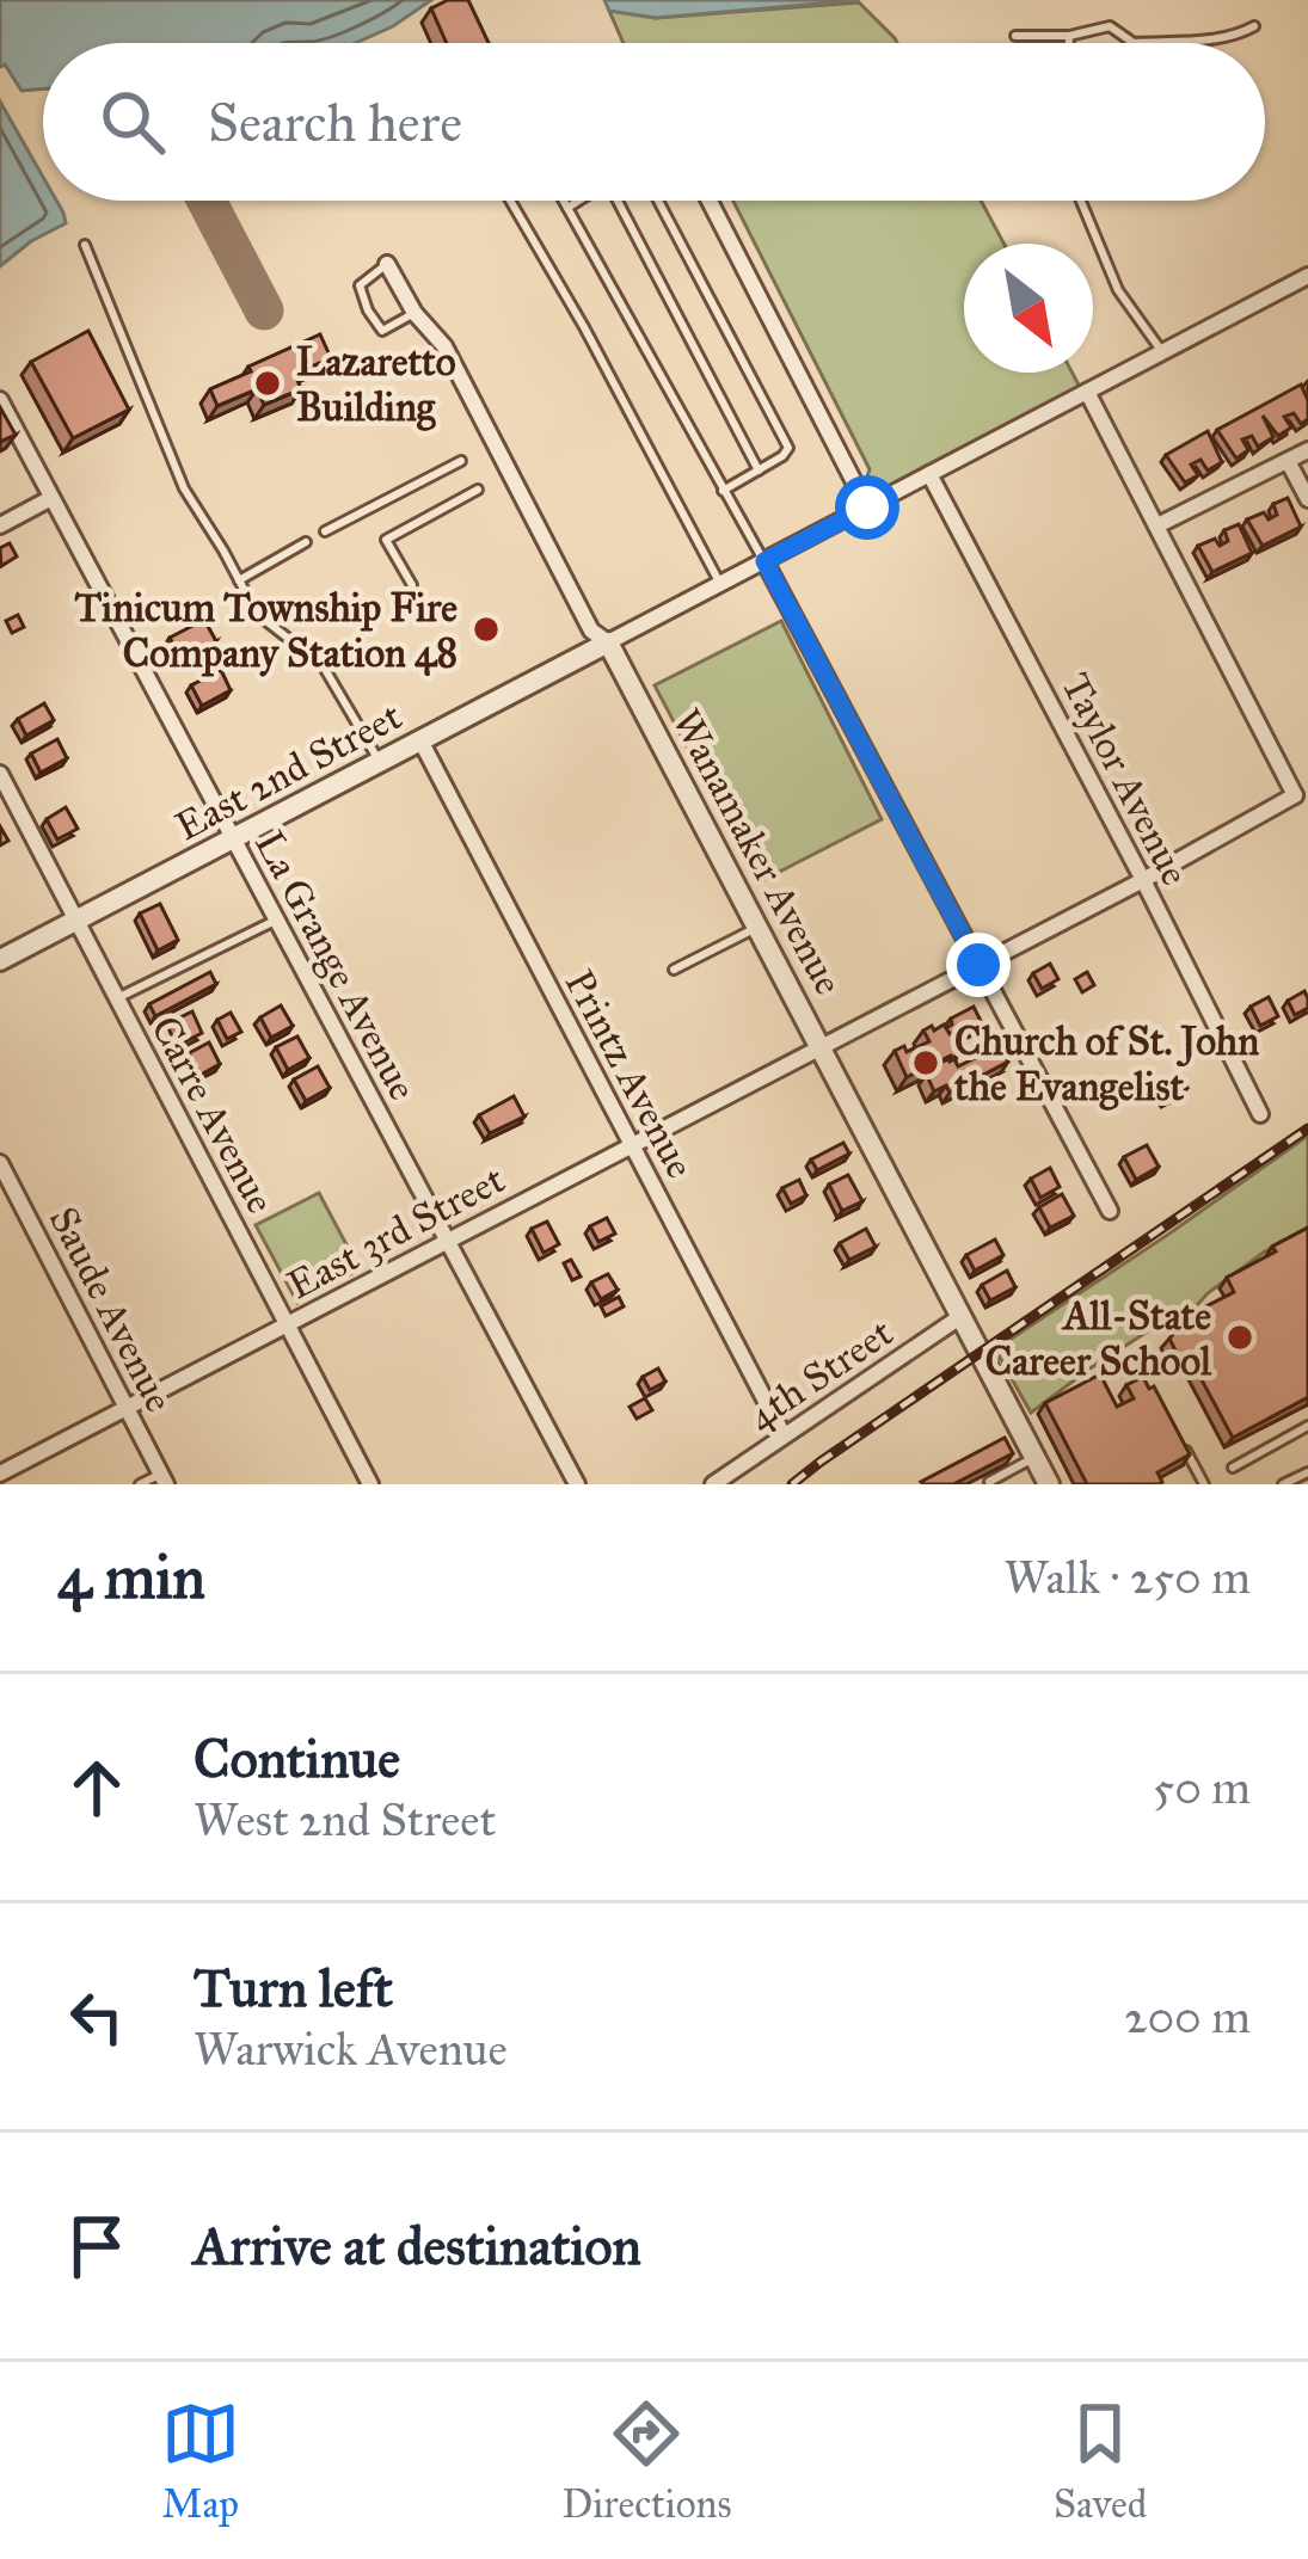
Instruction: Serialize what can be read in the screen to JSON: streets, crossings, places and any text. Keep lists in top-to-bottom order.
{
  "streets": {
    "street": [
      "East 2nd Street",
      "Taylor Avenue",
      "Wanamaker Avenue",
      "La Grange Avenue",
      "Printz Avenue",
      "Carre Avenue",
      "East 3rd Street",
      "Saude Avenue",
      "4th Street"
    ]
  },
  "crossings": [
    ["East 2nd Street", "Wanamaker Avenue"],
    ["East 2nd Street", "La Grange Avenue"],
    ["East 2nd Street", "Printz Avenue"],
    ["East 2nd Street", "Carre Avenue"],
    ["Taylor Avenue", "East 3rd Street"],
    ["Wanamaker Avenue", "East 3rd Street"],
    ["Wanamaker Avenue", "4th Street"],
    ["La Grange Avenue", "East 3rd Street"],
    ["Printz Avenue", "East 3rd Street"],
    ["Printz Avenue", "4th Street"],
    ["Carre Avenue", "East 3rd Street"],
    ["East 3rd Street", "Saude Avenue"]
  ],
  "places": [
    "Lazaretto Building",
    "Tinicum Township Fire Company Station 48",
    "Church of St. John the Evangelist",
    "All-State Career School"
  ],
  "north": "bottom right",
  "page": {
    "search": "Search here",
    "heading": ["4 min", "Walk · 250 m"],
    "list": [
      ["Continue", "West 2nd Street", "50 m"],
      ["Turn left", "Warwick Avenue", "200 m"],
      "Arrive at destination"
    ],
    "nav": ["Map", "Directions", "Saved"]
  }
}
